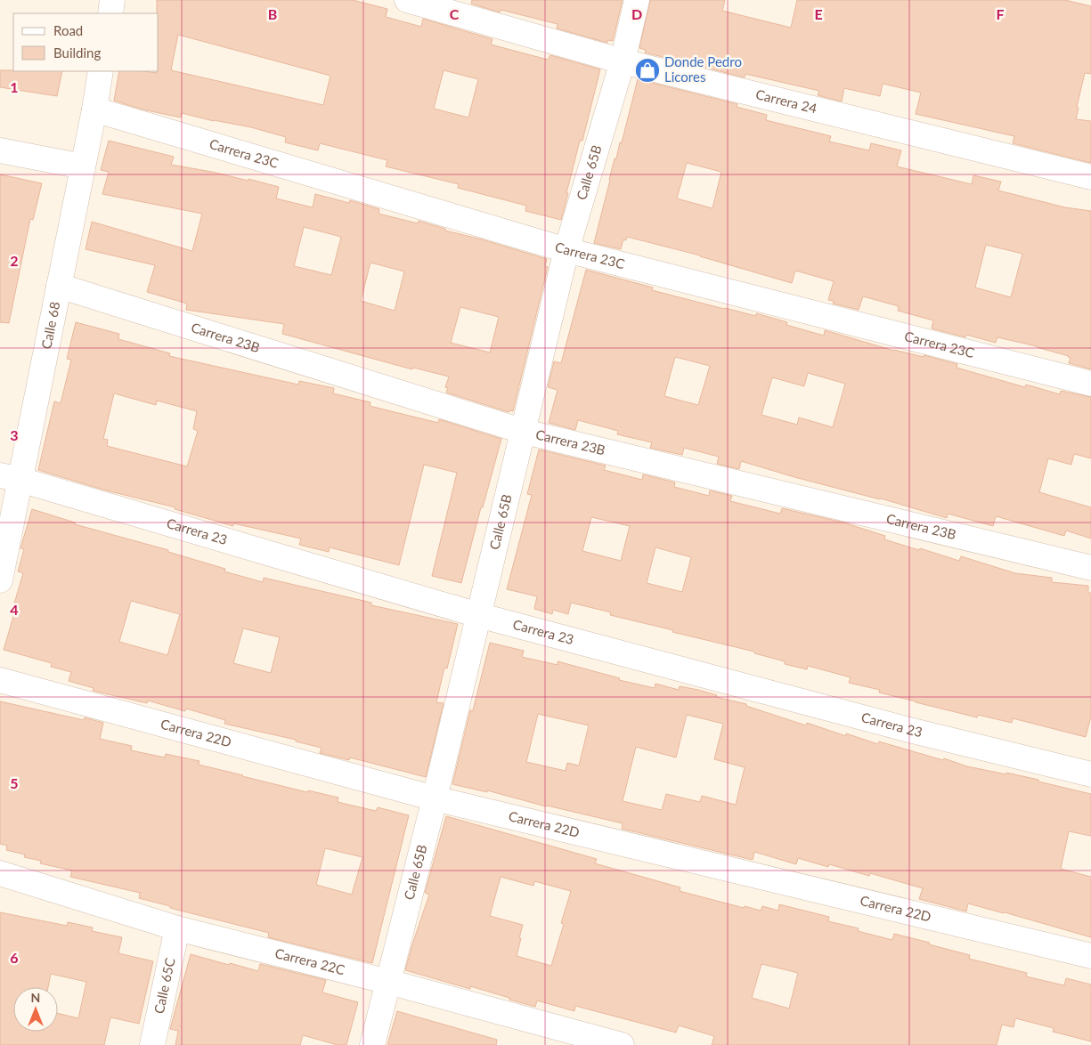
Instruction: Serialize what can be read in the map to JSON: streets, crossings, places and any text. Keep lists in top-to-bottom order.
{
  "streets": {
    "street": [
      "Carrera 24",
      "Carrera 23C",
      "Calle 65B",
      "Calle 68",
      "Carrera 23B",
      "Carrera 23",
      "Carrera 22D",
      "Carrera 22C",
      "Calle 65C"
    ]
  },
  "crossings": [
    ["Carrera 24", "Calle 65B"],
    ["Carrera 23C", "Calle 65B"],
    ["Carrera 23C", "Calle 68"],
    ["Calle 65B", "Carrera 23B"],
    ["Calle 65B", "Carrera 23"],
    ["Calle 65B", "Carrera 22D"],
    ["Calle 65B", "Carrera 22C"],
    ["Calle 68", "Carrera 23B"],
    ["Calle 68", "Carrera 23"],
    ["Carrera 22C", "Calle 65C"]
  ],
  "places": {
    "shop": ["Donde Pedro Licores"]
  },
  "legend": ["Road", "Building"],
  "north": "top",
  "grid": {
    "columns": [
      "B",
      "C",
      "D",
      "E",
      "F"
    ],
    "rows": [
      "1",
      "2",
      "3",
      "4",
      "5",
      "6"
    ]
  }
}
